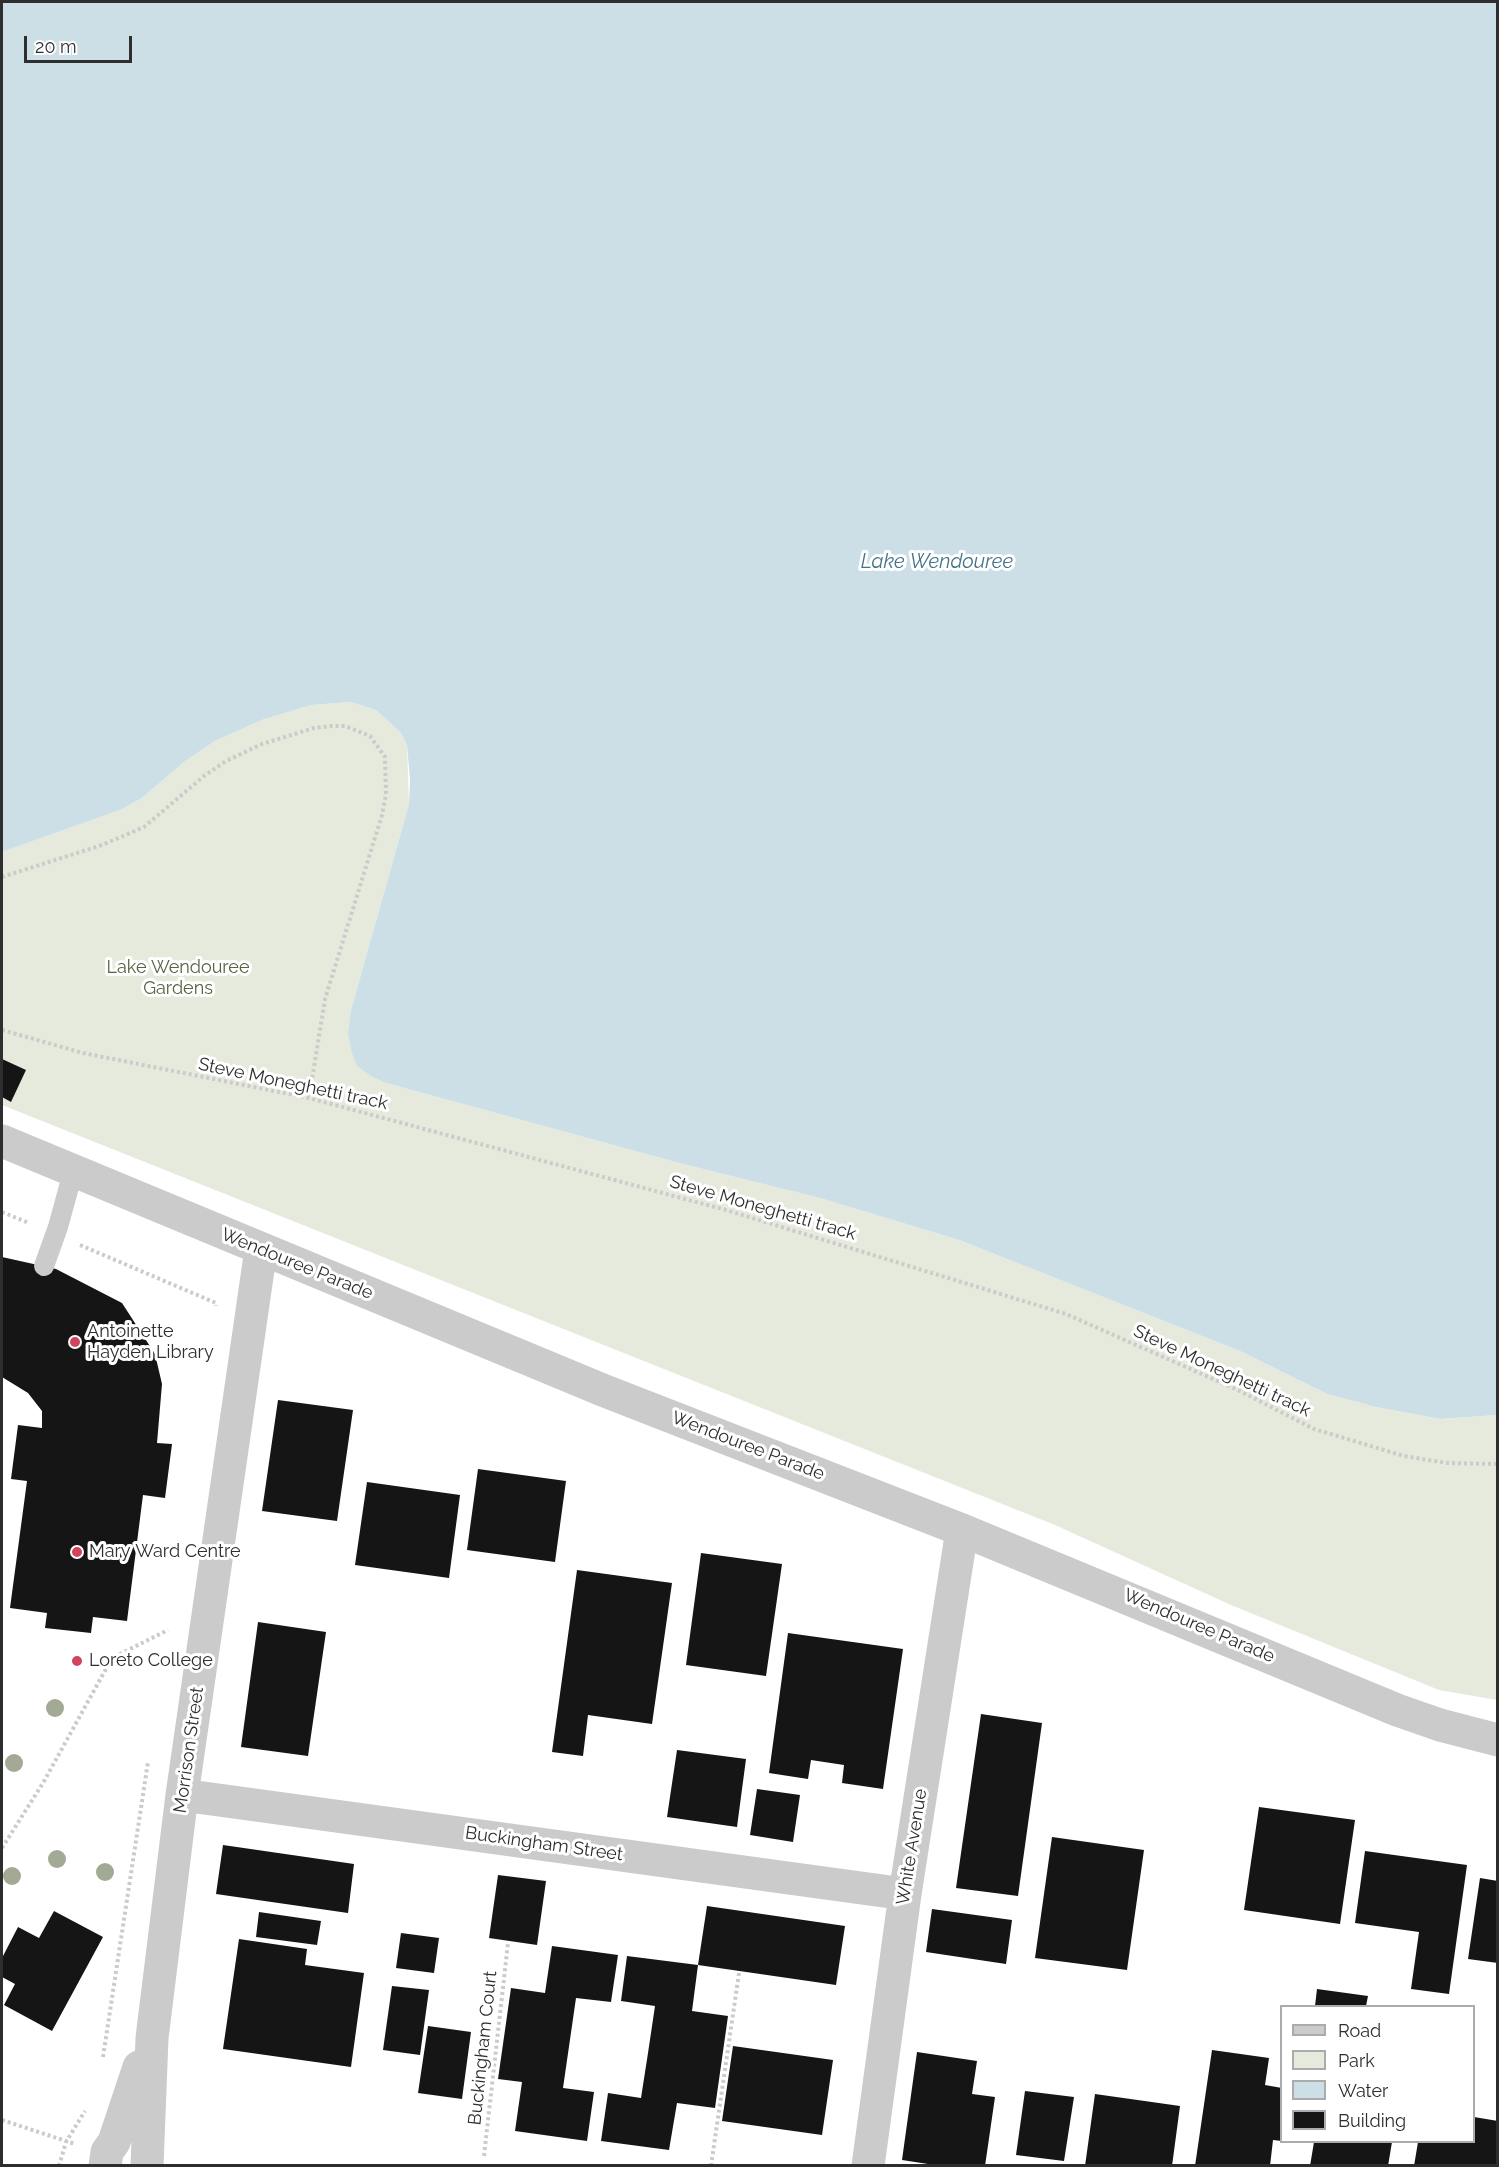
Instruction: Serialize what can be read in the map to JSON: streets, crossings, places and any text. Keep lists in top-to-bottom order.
{
  "streets": {
    "street": [
      "Wendouree Parade",
      "Morrison Street",
      "Buckingham Street",
      "White Avenue"
    ],
    "path": ["Steve Moneghetti track", "Buckingham Court"]
  },
  "crossings": [
    ["Wendouree Parade", "Morrison Street"],
    ["Wendouree Parade", "White Avenue"],
    ["Morrison Street", "Buckingham Street"],
    ["Buckingham Street", "White Avenue"]
  ],
  "water": ["Lake Wendouree"],
  "parks": ["Lake Wendouree Gardens"],
  "places": ["Antoinette Hayden Library", "Mary Ward Centre", "Loreto College"],
  "legend": [
    "Road",
    "Park",
    "Water",
    "Building"
  ],
  "scale_bar": "20 m"
}
